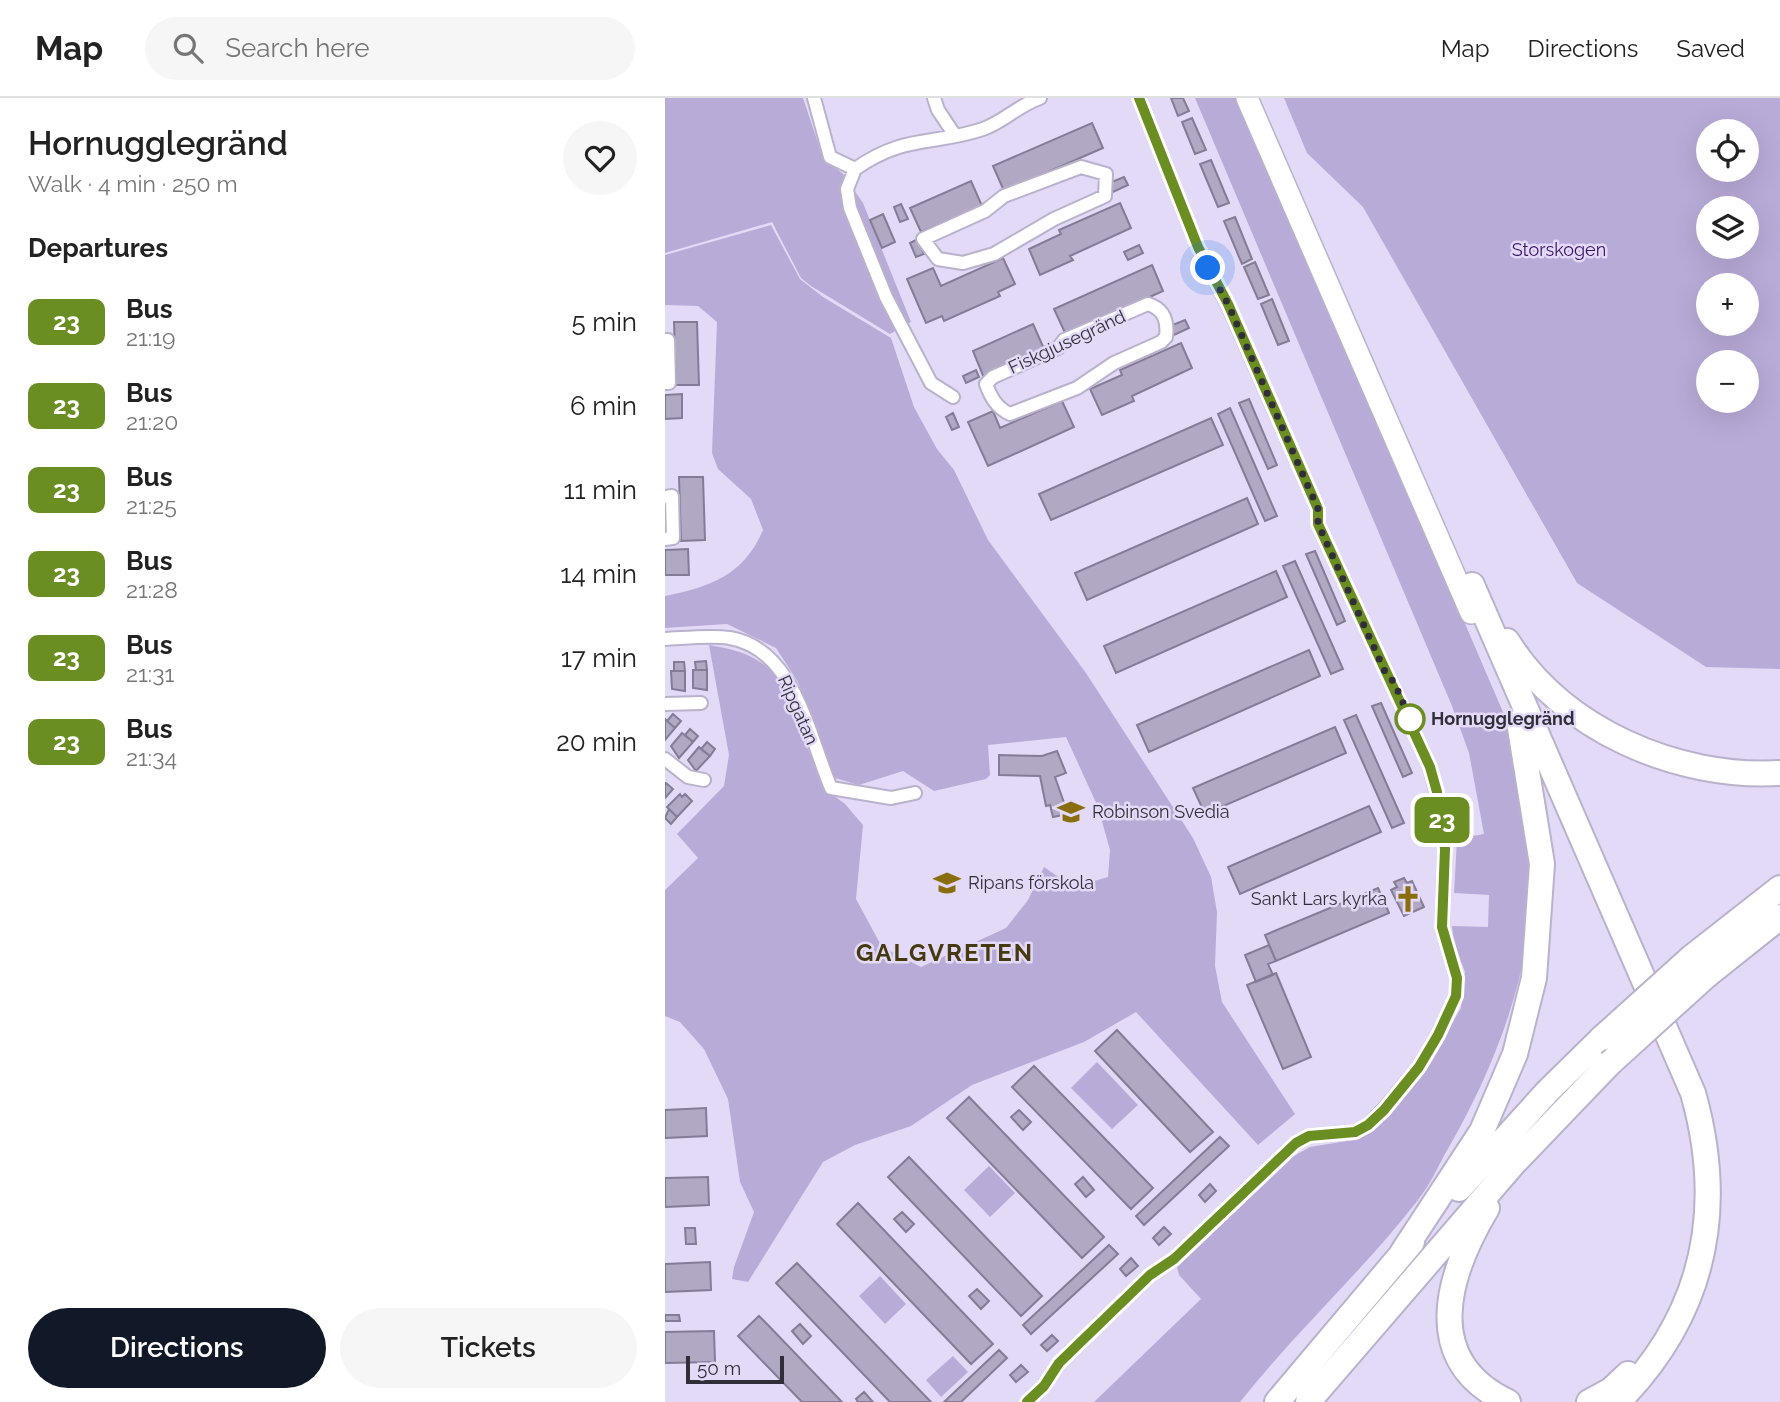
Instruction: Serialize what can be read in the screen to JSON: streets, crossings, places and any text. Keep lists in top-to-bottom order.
{
  "streets": {
    "street": ["Fiskgjusegränd", "Ripgatan"]
  },
  "districts": ["GALGVRETEN"],
  "parks": ["Storskogen"],
  "places": {
    "other": ["Hornugglegränd"],
    "school or university": ["Robinson Svedia", "Ripans förskola"],
    "church": ["Sankt Lars kyrka"]
  },
  "lines": ["bus line 23"],
  "scale_bar": "50 m",
  "page": {
    "header": "Map",
    "search": "Search here",
    "nav": ["Map", "Directions", "Saved"],
    "heading": [
      ["Hornugglegränd", "Walk · 4 min · 250 m"],
      "Departures"
    ],
    "on_map": "23",
    "map_buttons": ["+", "−"],
    "list": [
      {
        "mark": "23",
        "name": "Bus",
        "note": "21:19",
        "value": "5 min"
      },
      {
        "mark": "23",
        "name": "Bus",
        "note": "21:20",
        "value": "6 min"
      },
      {
        "mark": "23",
        "name": "Bus",
        "note": "21:25",
        "value": "11 min"
      },
      {
        "mark": "23",
        "name": "Bus",
        "note": "21:28",
        "value": "14 min"
      },
      {
        "mark": "23",
        "name": "Bus",
        "note": "21:31",
        "value": "17 min"
      },
      {
        "mark": "23",
        "name": "Bus",
        "note": "21:34",
        "value": "20 min"
      }
    ],
    "buttons": ["Directions", "Tickets"],
    "scale": "50 m"
  }
}
